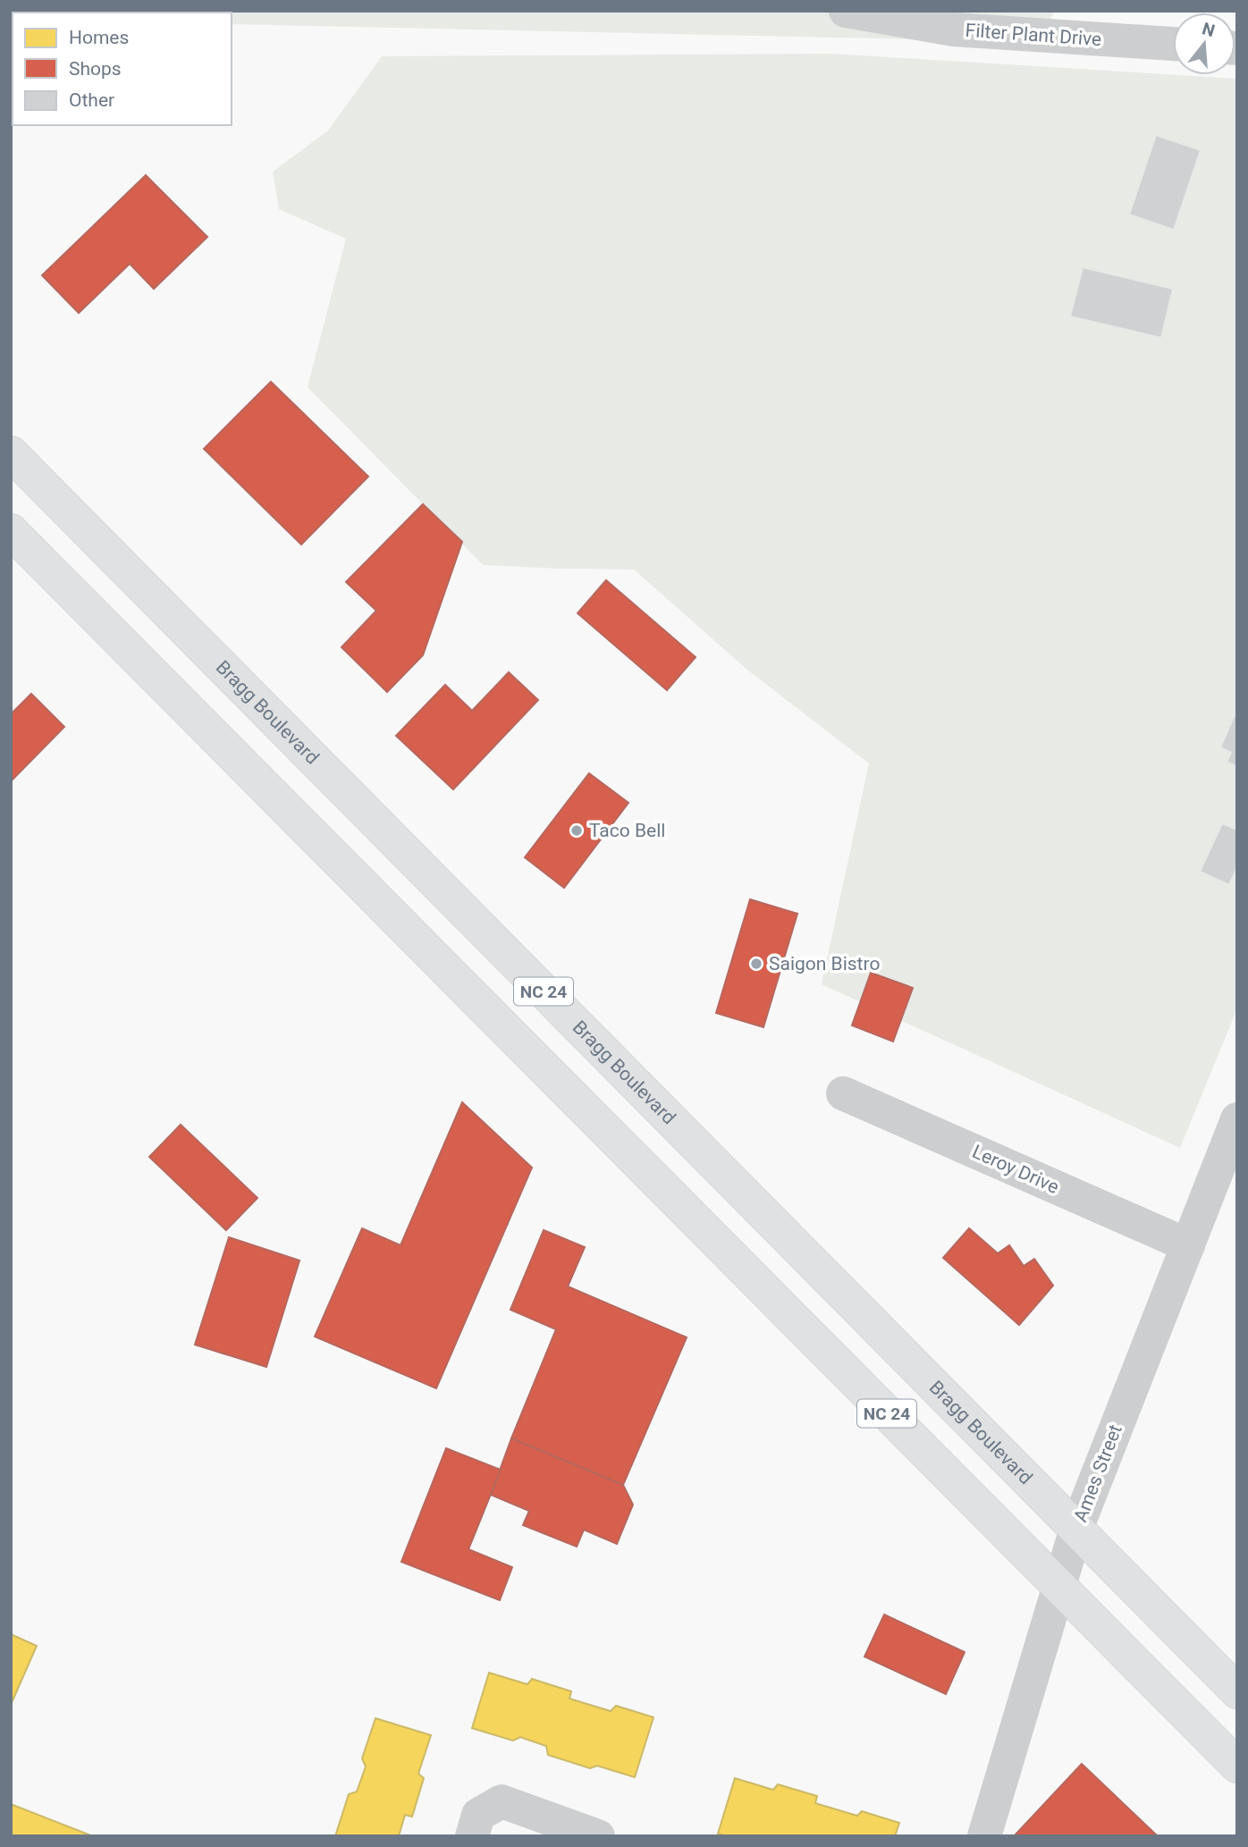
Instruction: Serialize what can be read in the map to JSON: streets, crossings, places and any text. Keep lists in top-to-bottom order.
{
  "streets": {
    "main road": ["Bragg Boulevard", "NC 24"],
    "street": ["Filter Plant Drive", "Leroy Drive", "Ames Street"]
  },
  "crossings": [
    ["Bragg Boulevard", "Ames Street"],
    ["NC 24", "Ames Street"],
    ["Leroy Drive", "Ames Street"]
  ],
  "places": ["Taco Bell", "Saigon Bistro"],
  "legend": ["Homes", "Shops", "Other"],
  "north": "top"
}
